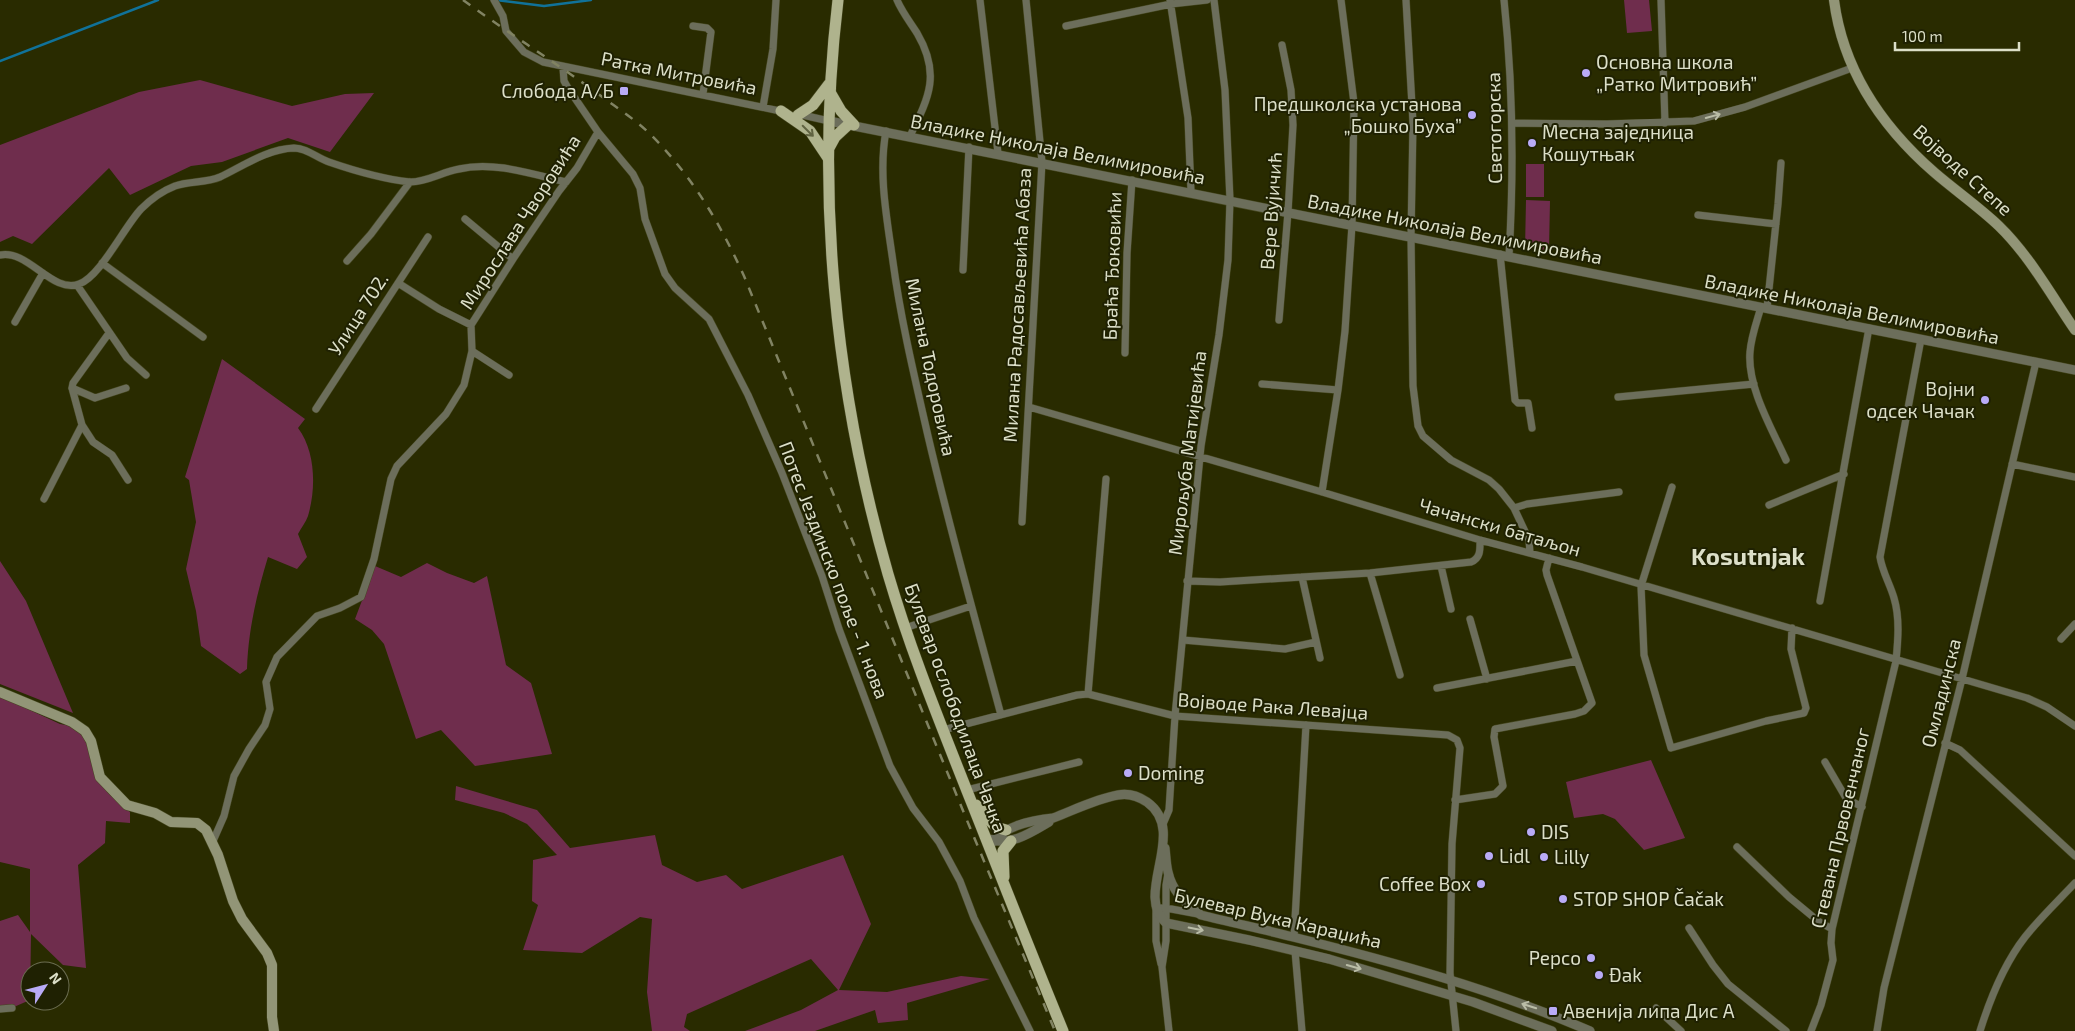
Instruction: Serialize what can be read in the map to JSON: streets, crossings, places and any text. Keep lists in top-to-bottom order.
{
  "streets": {
    "main road": ["Војводе Степе", "Булевар ослободилаца Чачка"],
    "street": [
      "Ратка Митровића",
      "Светогорска",
      "Владике Николаја Велимировића",
      "Вере Вујичић",
      "Мирослава Чворовића",
      "Браћа Ђоковићи",
      "Милана Радосављевића Абаза",
      "Улица 702.",
      "Милана Тодоровића",
      "Мирољуба Матијевића",
      "Чачански батаљон",
      "Потес Јездинско поље - 1. нова",
      "Омладинска",
      "Војводе Рака Левајца",
      "Стевана Првовенчаног",
      "Булевар Вука Караџића"
    ]
  },
  "crossings": [
    ["Ратка Митровића", "Владике Николаја Велимировића"],
    ["Ратка Митровића", "Потес Јездинско поље - 1. нова"],
    ["Ратка Митровића", "Булевар ослободилаца Чачка"],
    ["Светогорска", "Владике Николаја Велимировића"],
    ["Владике Николаја Велимировића", "Вере Вујичић"],
    ["Владике Николаја Велимировића", "Браћа Ђоковићи"],
    ["Владике Николаја Велимировића", "Милана Радосављевића Абаза"],
    ["Владике Николаја Велимировића", "Милана Тодоровића"],
    ["Владике Николаја Велимировића", "Мирољуба Матијевића"],
    ["Владике Николаја Велимировића", "Омладинска"],
    ["Владике Николаја Велимировића", "Булевар ослободилаца Чачка"],
    ["Владике Николаја Велимировића", "Стевана Првовенчаног"],
    ["Мирослава Чворовића", "Потес Јездинско поље - 1. нова"],
    ["Милана Радосављевића Абаза", "Чачански батаљон"],
    ["Милана Тодоровића", "Војводе Рака Левајца"],
    ["Мирољуба Матијевића", "Чачански батаљон"],
    ["Мирољуба Матијевића", "Војводе Рака Левајца"],
    ["Мирољуба Матијевића", "Булевар Вука Караџића"],
    ["Чачански батаљон", "Омладинска"],
    ["Чачански батаљон", "Стевана Првовенчаног"],
    ["Војводе Рака Левајца", "Булевар ослободилаца Чачка"]
  ],
  "districts": ["Kosutnjak"],
  "places": {
    "other": [
      "Основна школа „Ратко Митровић”",
      "Предшколска установа „Бошко Буха”",
      "Месна заједница Кошутњак",
      "Војни одсек Чачак",
      "Doming",
      "DIS",
      "Lidl",
      "Lilly",
      "Coffee Box",
      "STOP SHOP Čačak",
      "Pepco",
      "Đak"
    ],
    "transit": ["Слобода А/Б", "Авенија липа Дис А"]
  },
  "scale_bar": "100 m",
  "north": "top right"
}
